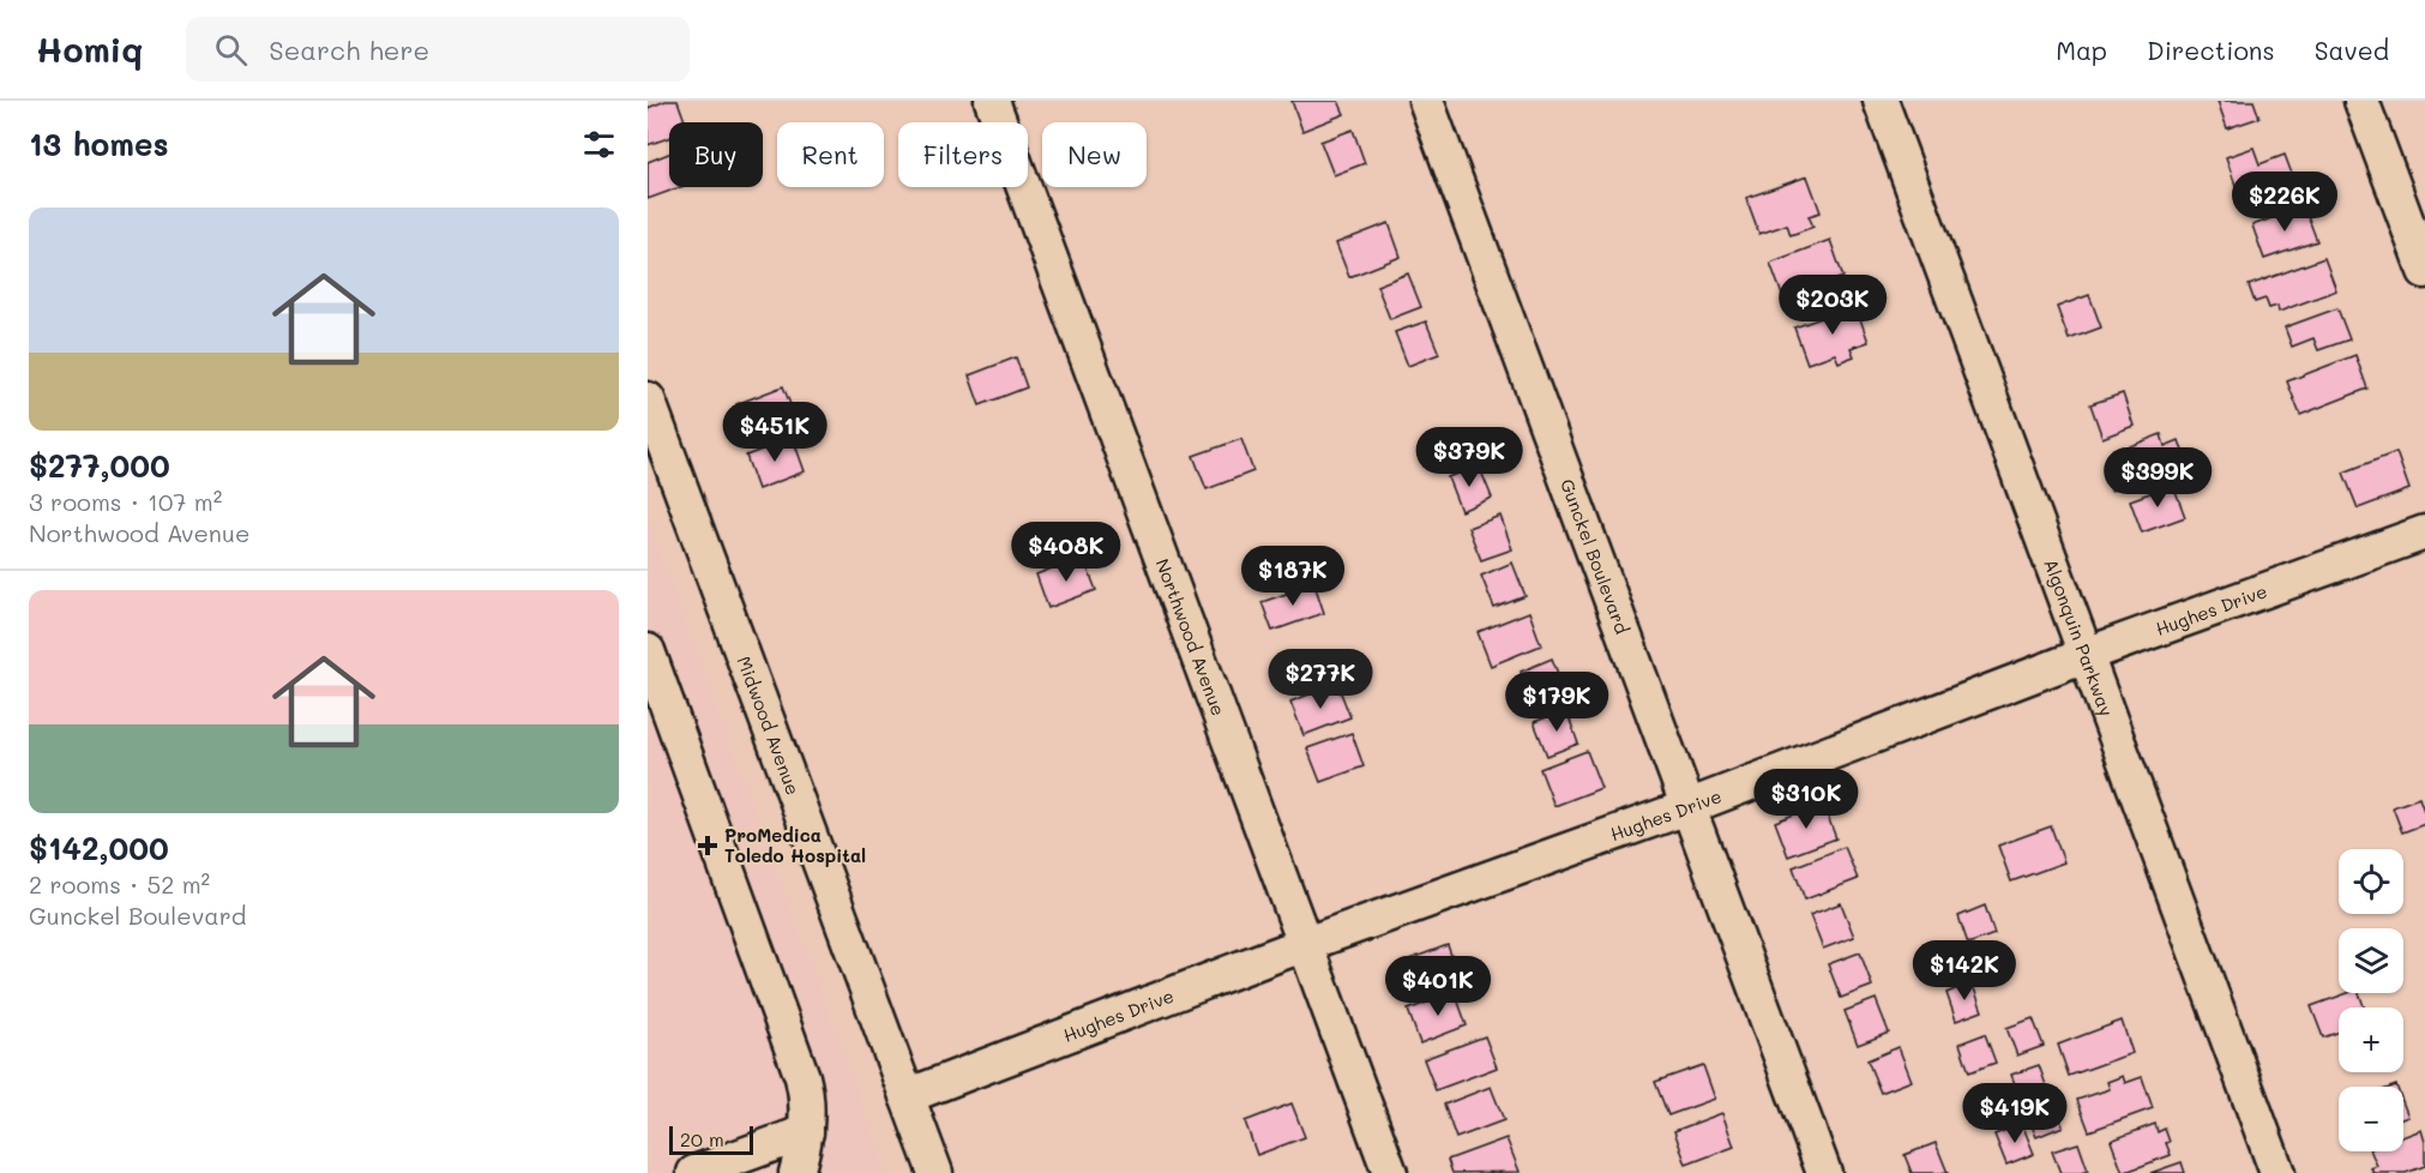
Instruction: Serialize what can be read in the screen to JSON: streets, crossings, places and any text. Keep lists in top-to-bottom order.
{
  "streets": {
    "street": [
      "Gunckel Boulevard",
      "Hughes Drive",
      "Northwood Avenue",
      "Algonquin Parkway",
      "Midwood Avenue"
    ]
  },
  "crossings": [
    ["Gunckel Boulevard", "Hughes Drive"],
    ["Hughes Drive", "Northwood Avenue"],
    ["Hughes Drive", "Algonquin Parkway"],
    ["Hughes Drive", "Midwood Avenue"]
  ],
  "places": {
    "health": ["ProMedica Toledo Hospital"]
  },
  "scale_bar": "20 m",
  "page": {
    "header": "Homiq",
    "search": "Search here",
    "nav": ["Map", "Directions", "Saved"],
    "heading": "13 homes",
    "chip": [
      "Buy",
      "Rent",
      "Filters",
      "New"
    ],
    "price": [
      "$226K",
      "$203K",
      "$451K",
      "$379K",
      "$399K",
      "$408K",
      "$187K",
      "$277K",
      "$179K",
      "$310K",
      "$142K",
      "$401K",
      "$419K"
    ],
    "list": [
      {
        "name": "$277,000",
        "note": "3 rooms · 107 m² · Northwood Avenue"
      },
      {
        "name": "$142,000",
        "note": "2 rooms · 52 m² · Gunckel Boulevard"
      }
    ],
    "map_buttons": ["+", "−"],
    "scale": "20 m"
  }
}
